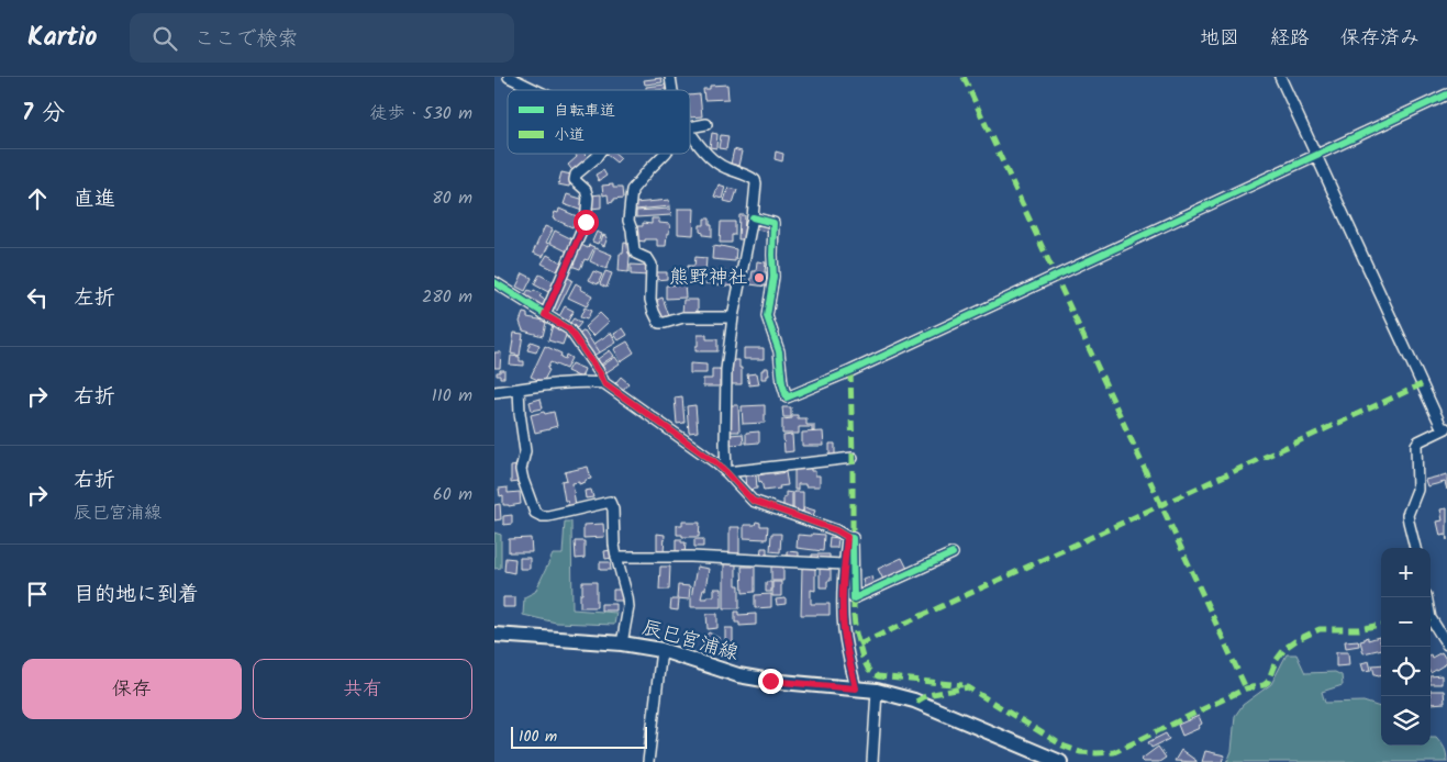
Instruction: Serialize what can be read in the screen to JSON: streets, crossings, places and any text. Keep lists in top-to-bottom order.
{
  "streets": {
    "main road": ["辰巳宮浦線"]
  },
  "places": ["熊野神社"],
  "legend": ["自転車道", "小道"],
  "scale_bar": "100 m",
  "page": {
    "header": "Kartio",
    "search": "ここで検索",
    "nav": ["地図", "経路", "保存済み"],
    "heading": ["7 分", "徒歩 · 530 m"],
    "list": [
      ["直進", "80 m"],
      ["左折", "280 m"],
      ["右折", "110 m"],
      ["右折", "辰巳宮浦線", "60 m"],
      "目的地に到着"
    ],
    "map_buttons": ["+", "−"],
    "buttons": ["保存", "共有"],
    "scale": "100 m"
  }
}
